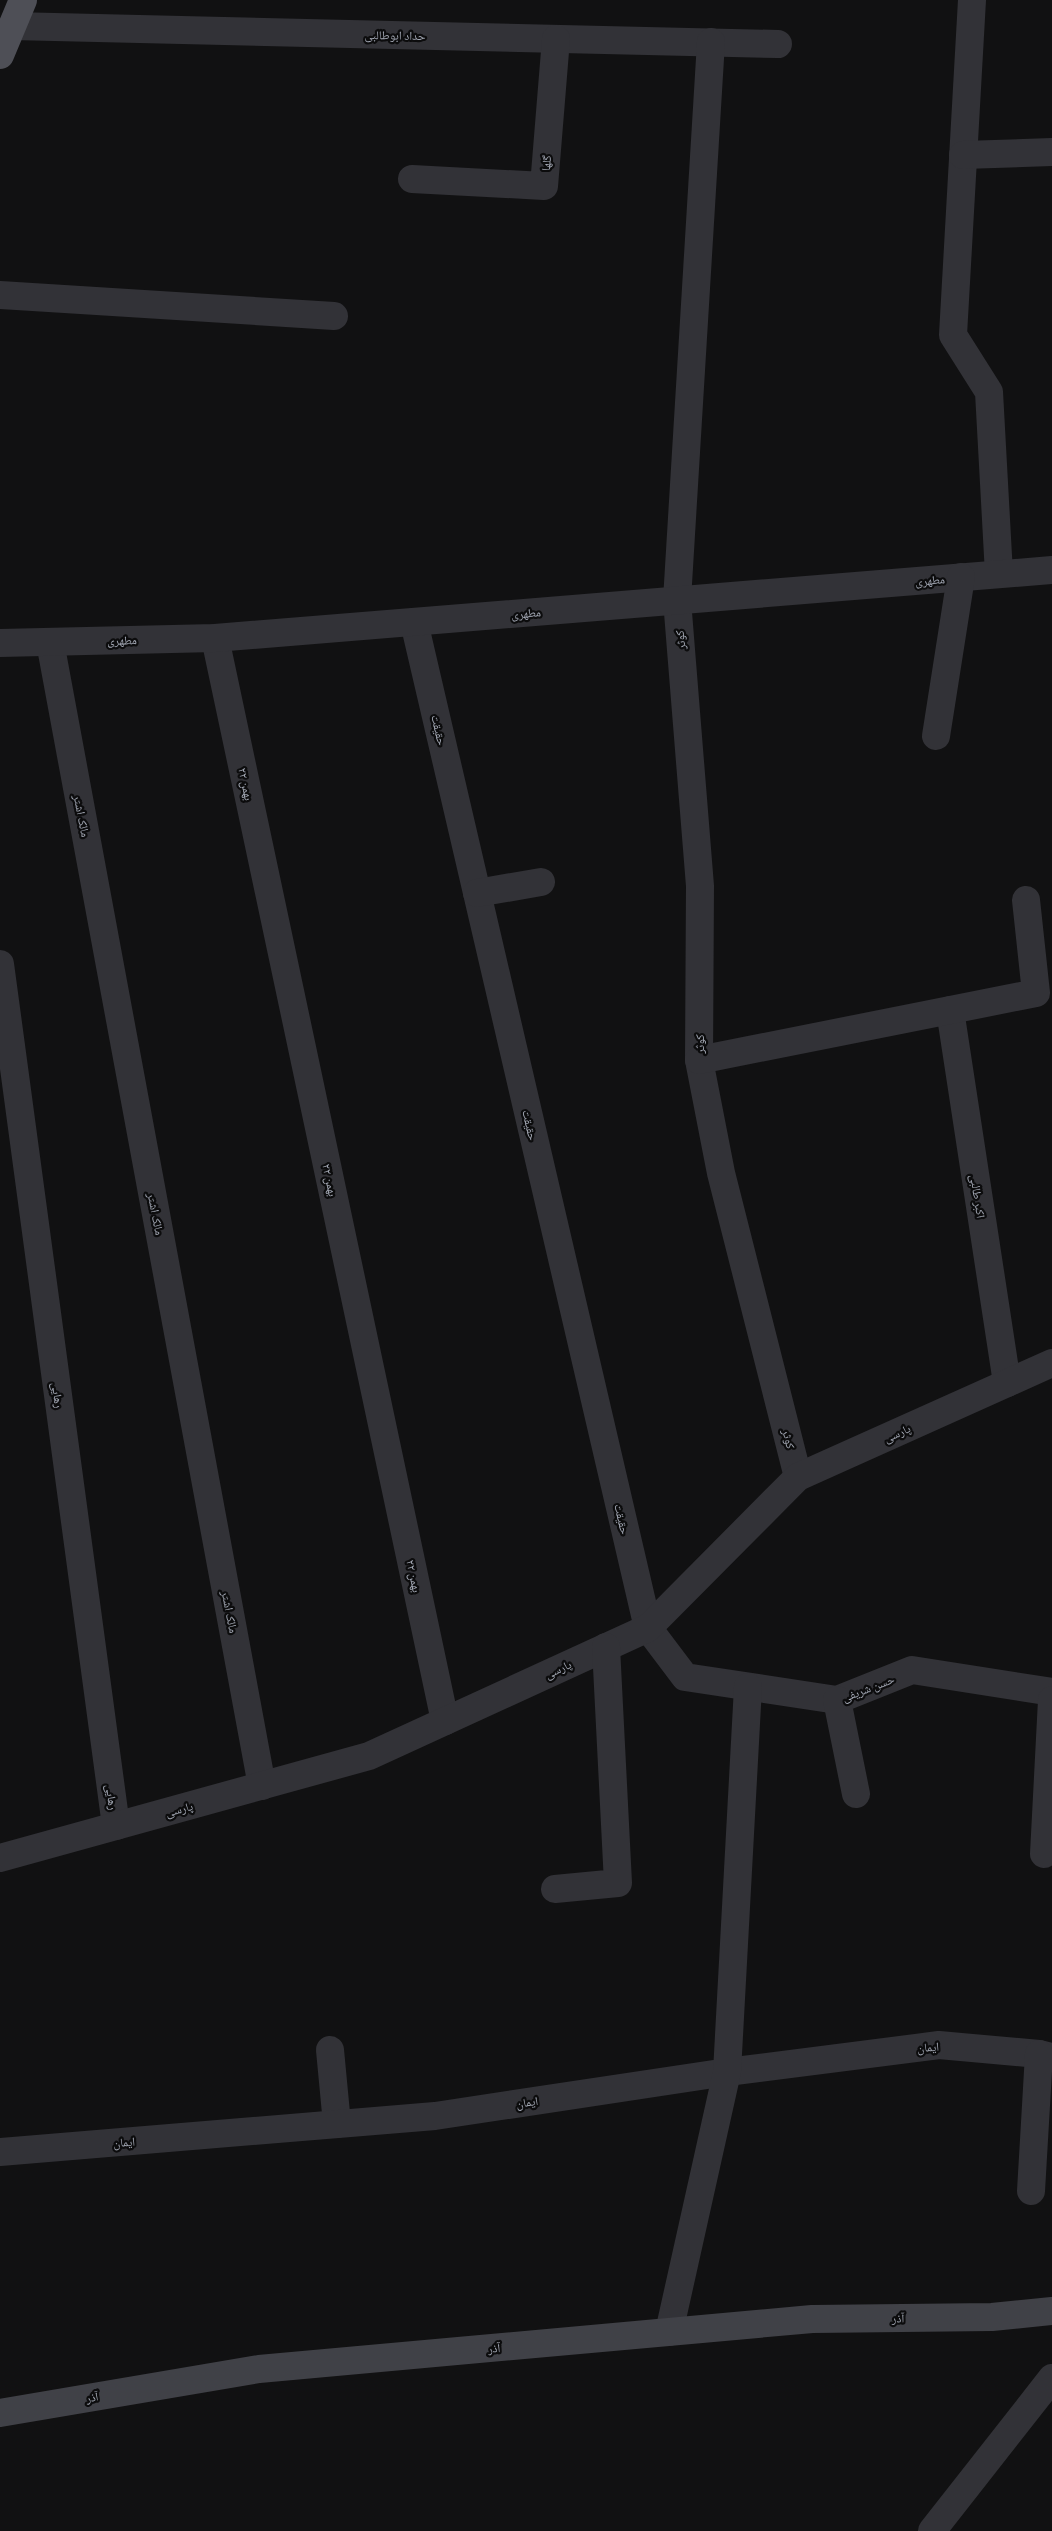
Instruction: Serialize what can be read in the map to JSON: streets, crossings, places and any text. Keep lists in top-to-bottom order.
{
  "streets": {
    "main road": ["آذر"],
    "street": [
      "حداد ابوطالبی",
      "گلها",
      "مطهری",
      "کوثر",
      "حقیقت",
      "۲۲ بهمن",
      "مالک اشتر",
      "اکبر طالبی",
      "رهایی",
      "پارسی",
      "حسن شریفی",
      "ایمان"
    ]
  },
  "crossings": [
    ["حداد ابوطالبی", "گلها"],
    ["حداد ابوطالبی", "کوثر"],
    ["مطهری", "کوثر"],
    ["مطهری", "حقیقت"],
    ["مطهری", "۲۲ بهمن"],
    ["مطهری", "مالک اشتر"],
    ["کوثر", "پارسی"],
    ["حقیقت", "پارسی"],
    ["حقیقت", "حسن شریفی"],
    ["۲۲ بهمن", "پارسی"],
    ["مالک اشتر", "پارسی"],
    ["اکبر طالبی", "پارسی"],
    ["رهایی", "پارسی"],
    ["پارسی", "حسن شریفی"]
  ]
}
